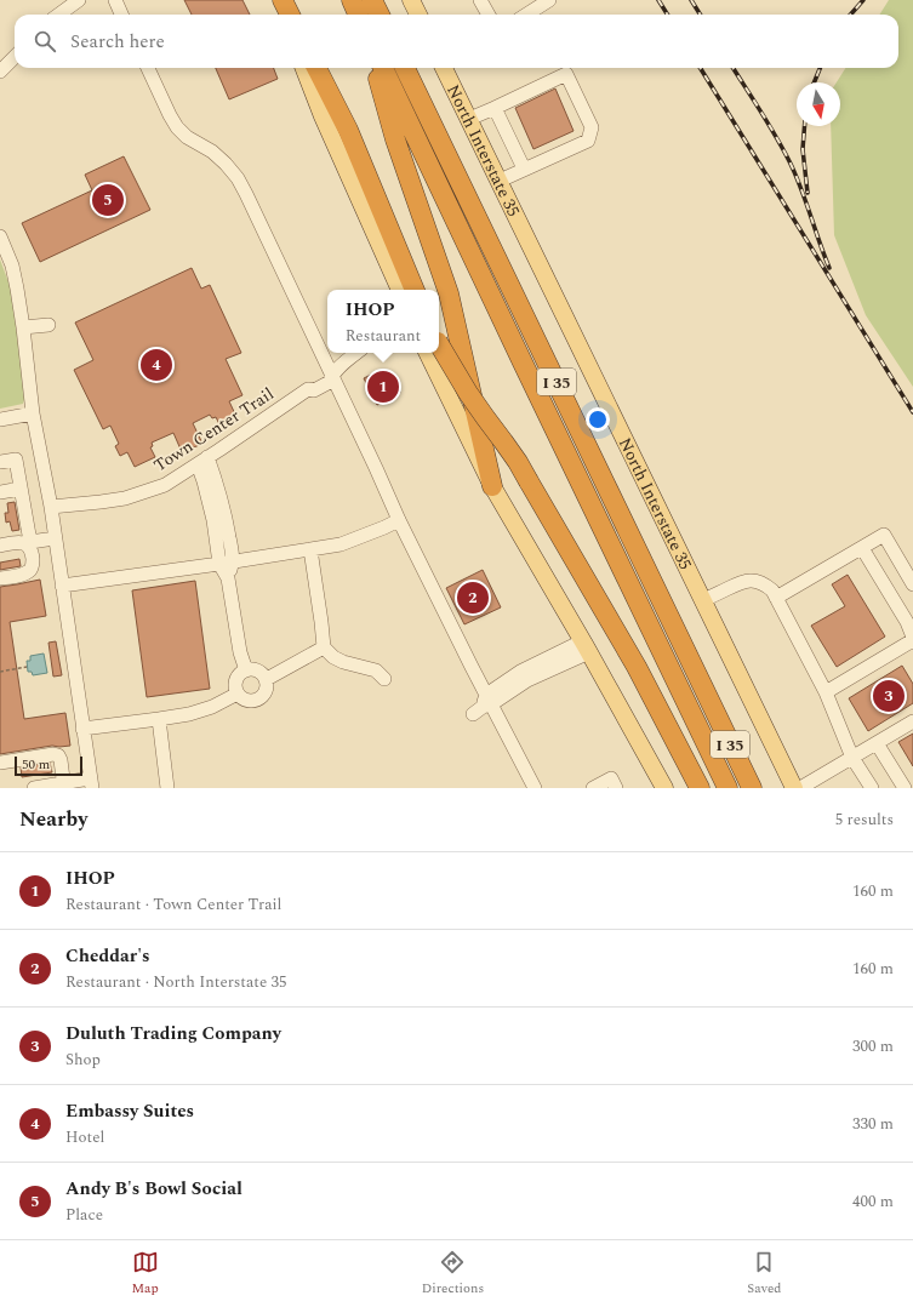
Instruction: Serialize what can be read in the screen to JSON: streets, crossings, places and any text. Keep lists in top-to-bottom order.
{
  "streets": {
    "highway": ["I 35"],
    "main road": ["North Interstate 35"],
    "street": ["Town Center Trail"]
  },
  "scale_bar": "50 m",
  "north": "bottom",
  "page": {
    "search": "Search here",
    "pins": [
      "5",
      "4",
      "1",
      "2",
      "3"
    ],
    "popup": ["IHOP", "Restaurant"],
    "scale": "50 m",
    "heading": ["Nearby", "5 results"],
    "list": [
      {
        "mark": "1",
        "name": "IHOP",
        "note": "Restaurant · Town Center Trail",
        "value": "160 m"
      },
      {
        "mark": "2",
        "name": "Cheddar's",
        "note": "Restaurant · North Interstate 35",
        "value": "160 m"
      },
      {
        "mark": "3",
        "name": "Duluth Trading Company",
        "note": "Shop",
        "value": "300 m"
      },
      {
        "mark": "4",
        "name": "Embassy Suites",
        "note": "Hotel",
        "value": "330 m"
      },
      {
        "mark": "5",
        "name": "Andy B's Bowl Social",
        "note": "Place",
        "value": "400 m"
      }
    ],
    "nav": ["Map", "Directions", "Saved"]
  }
}
